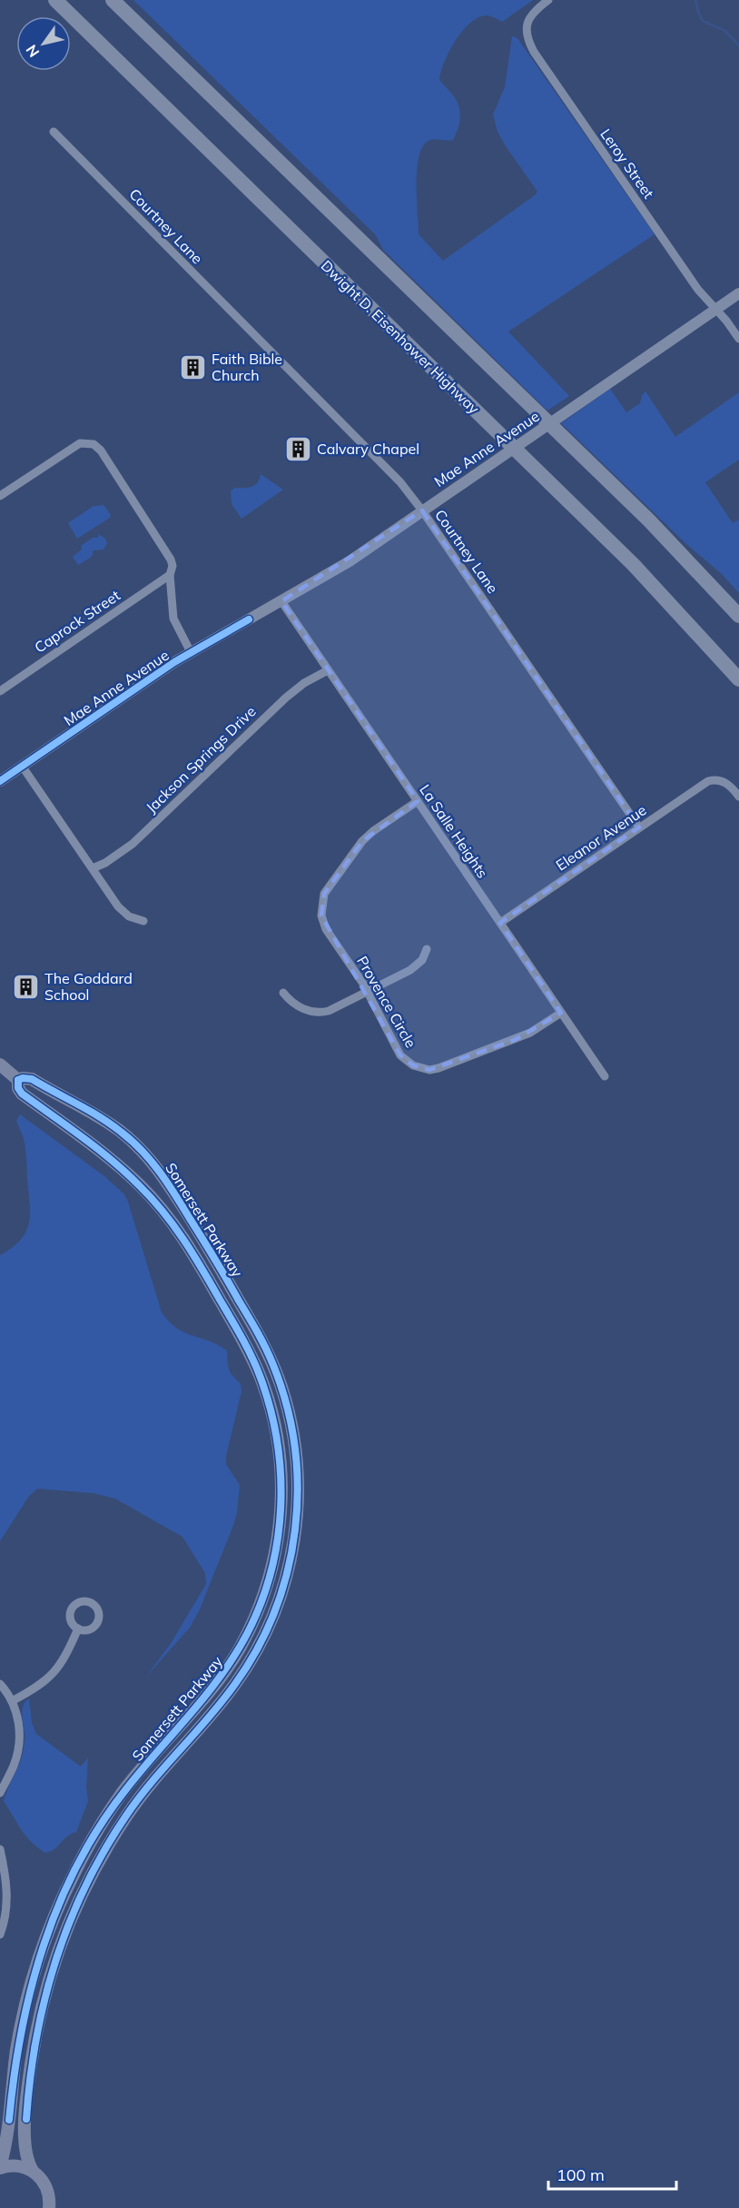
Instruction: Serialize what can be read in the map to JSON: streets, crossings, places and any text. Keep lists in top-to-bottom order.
{
  "streets": {
    "highway": ["Dwight D. Eisenhower Highway"],
    "main road": ["Somersett Parkway"],
    "street": [
      "Leroy Street",
      "Courtney Lane",
      "Mae Anne Avenue",
      "Caprock Street",
      "Jackson Springs Drive",
      "La Salle Heights",
      "Eleanor Avenue",
      "Provence Circle"
    ]
  },
  "crossings": [
    ["Leroy Street", "Mae Anne Avenue"],
    ["Courtney Lane", "Mae Anne Avenue"],
    ["Courtney Lane", "Eleanor Avenue"],
    ["Mae Anne Avenue", "La Salle Heights"],
    ["Jackson Springs Drive", "La Salle Heights"],
    ["La Salle Heights", "Eleanor Avenue"],
    ["La Salle Heights", "Provence Circle"]
  ],
  "places": {
    "building": ["Faith Bible Church", "Calvary Chapel", "The Goddard School"]
  },
  "scale_bar": "100 m",
  "north": "bottom left"
}
